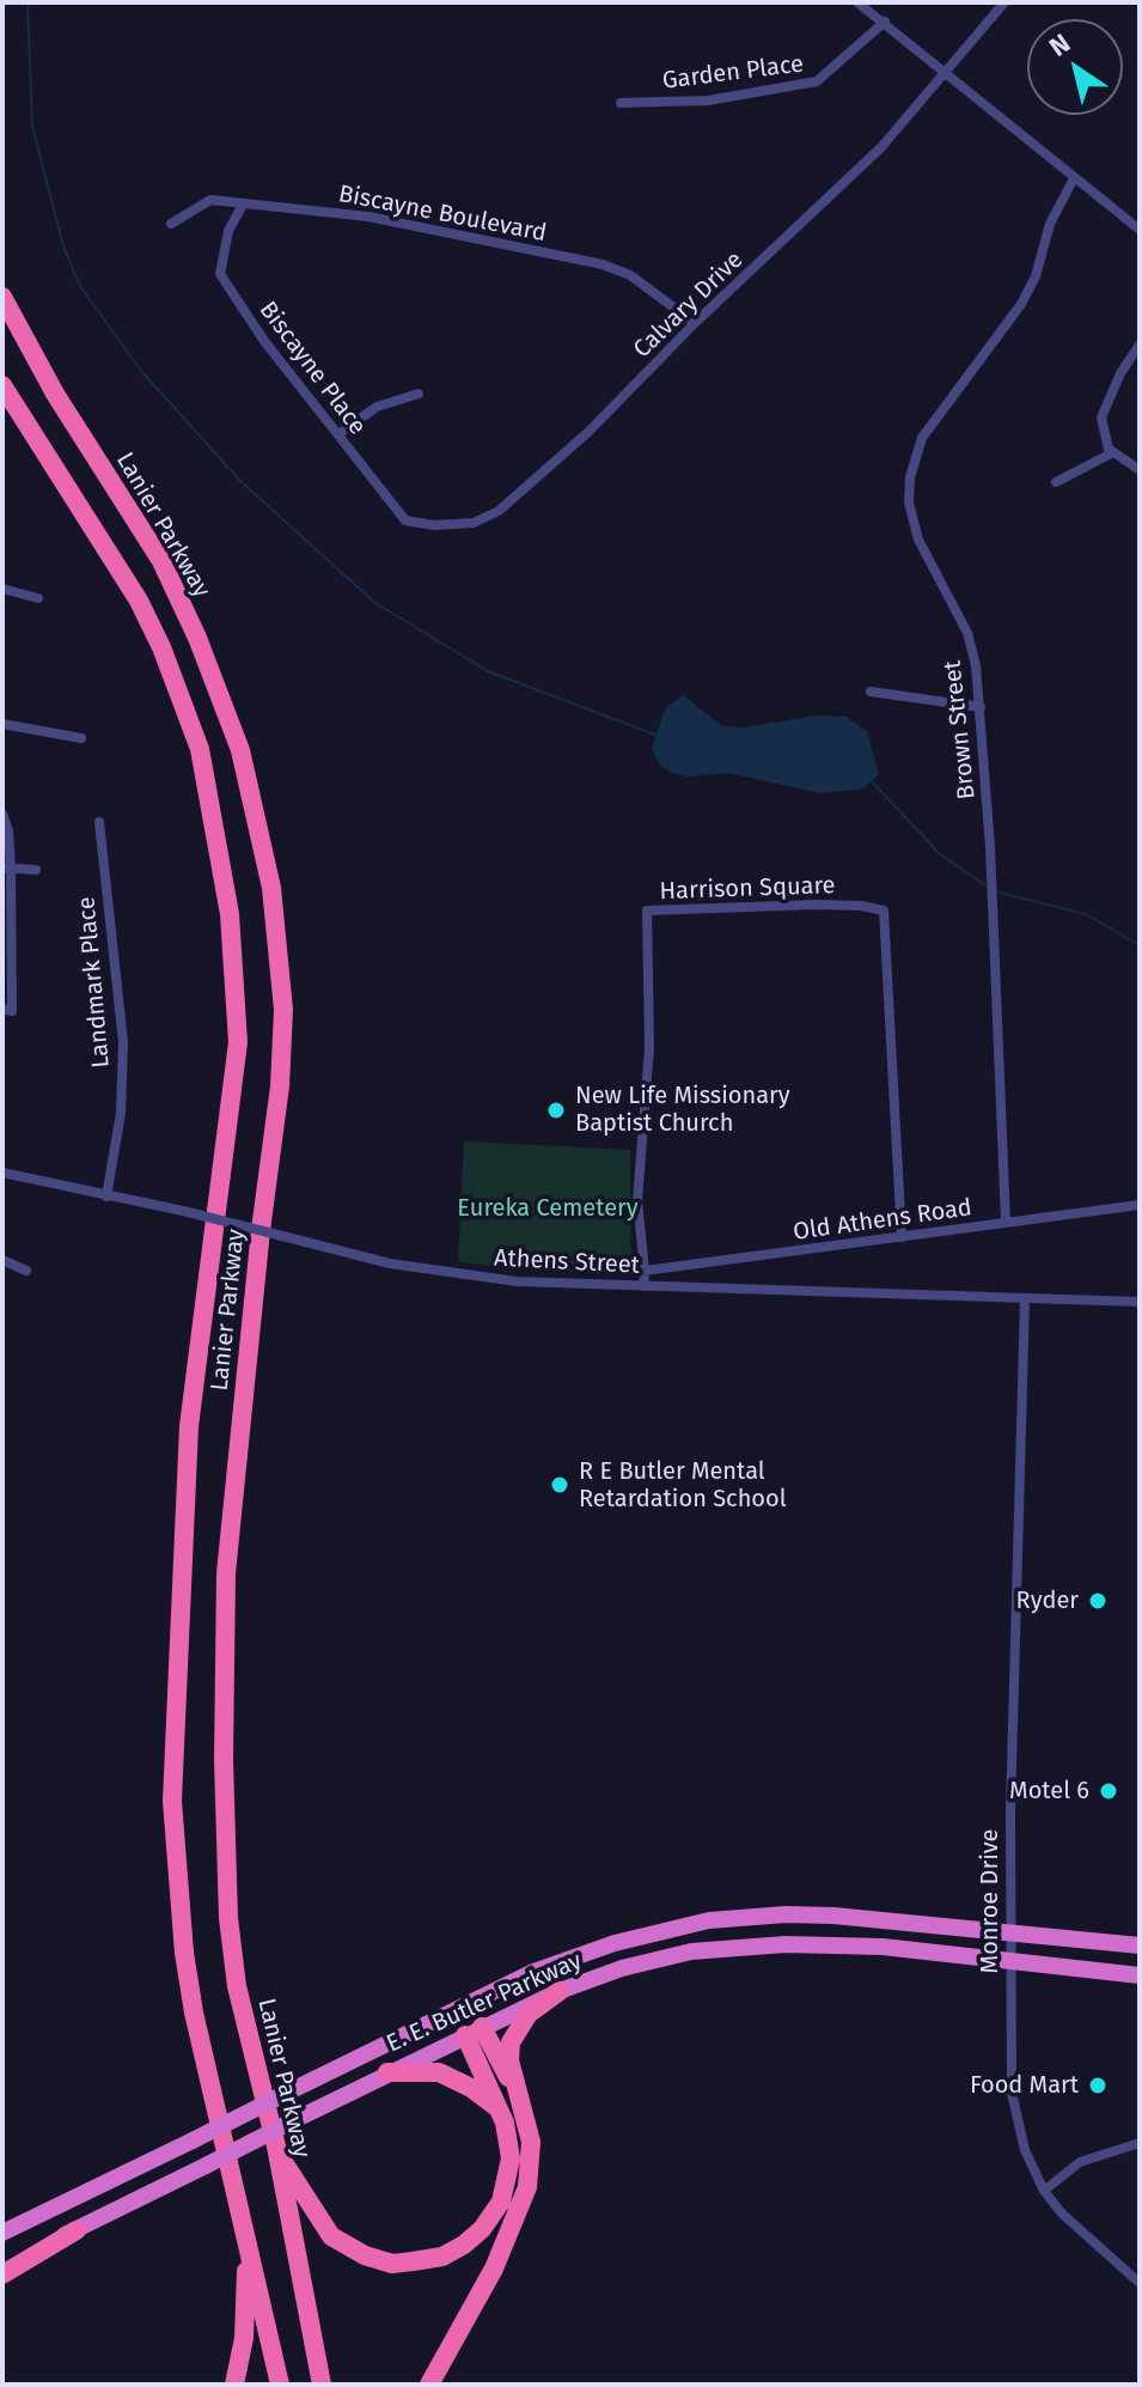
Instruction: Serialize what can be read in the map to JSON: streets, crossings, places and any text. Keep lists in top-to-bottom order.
{
  "streets": {
    "highway": ["Lanier Parkway", "E. E. Butler Parkway"],
    "street": [
      "Garden Place",
      "Biscayne Boulevard",
      "Calvary Drive",
      "Biscayne Place",
      "Brown Street",
      "Harrison Square",
      "Landmark Place",
      "Old Athens Road",
      "Athens Street",
      "Monroe Drive"
    ]
  },
  "crossings": [
    ["Biscayne Boulevard", "Calvary Drive"],
    ["Biscayne Boulevard", "Biscayne Place"],
    ["Calvary Drive", "Biscayne Place"],
    ["Brown Street", "Old Athens Road"],
    ["Harrison Square", "Old Athens Road"],
    ["Landmark Place", "Athens Street"],
    ["Athens Street", "Monroe Drive"],
    ["Monroe Drive", "E. E. Butler Parkway"]
  ],
  "parks": ["Eureka Cemetery"],
  "places": [
    "New Life Missionary Baptist Church",
    "R E Butler Mental Retardation School",
    "Ryder",
    "Motel 6",
    "Food Mart"
  ],
  "north": "top left"
}
